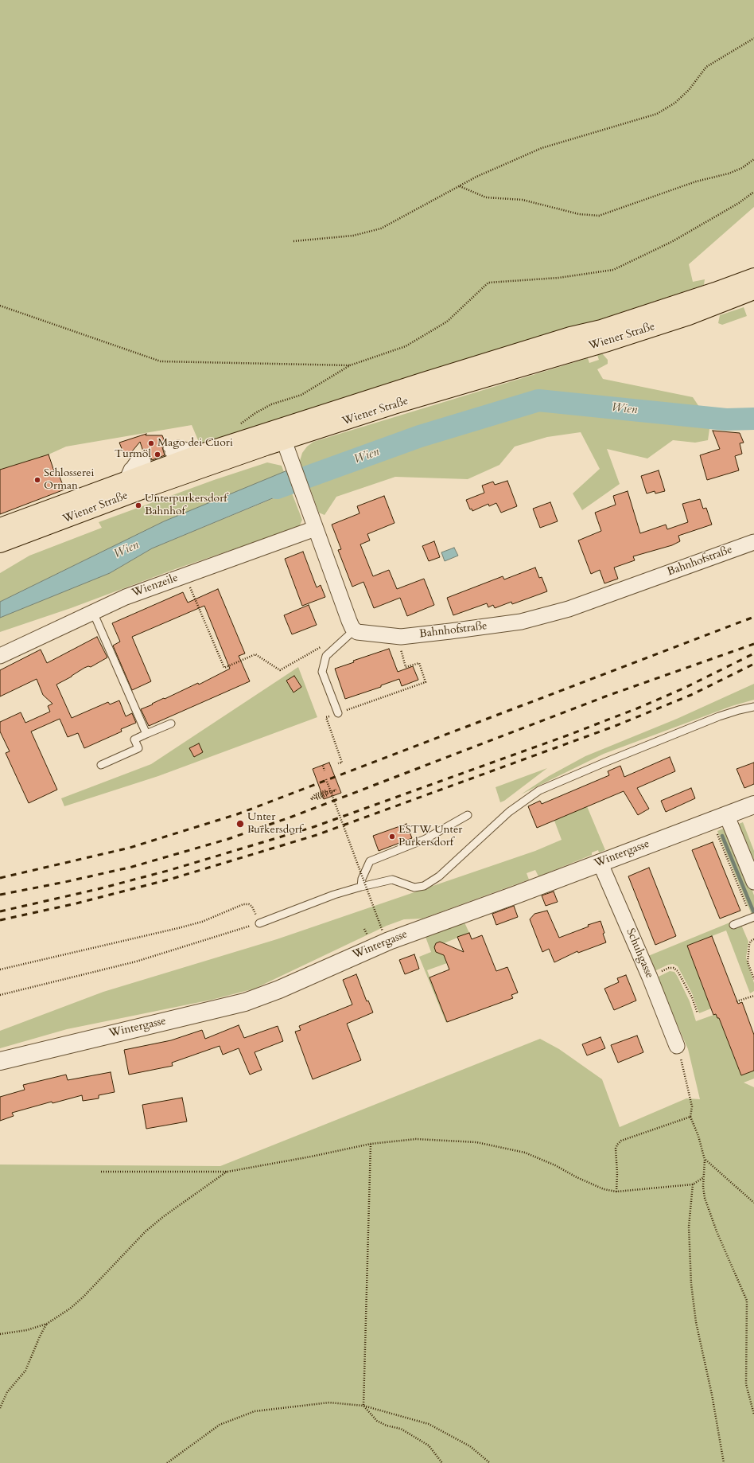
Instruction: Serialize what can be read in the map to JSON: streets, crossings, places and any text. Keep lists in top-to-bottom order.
{
  "streets": {
    "main road": ["Wiener Straße"],
    "street": [
      "Bahnhofstraße",
      "Wienzeile",
      "Wintergasse",
      "Schuhgasse"
    ]
  },
  "crossings": [
    ["Wintergasse", "Schuhgasse"]
  ],
  "water": ["Wien"],
  "places": [
    "Mago dei Cuori",
    "Turmöl",
    "Schlosserei Orman",
    "Unterpurkersdorf Bahnhof",
    "Unter Purkersdorf",
    "ESTW Unter Purkersdorf"
  ]
}
